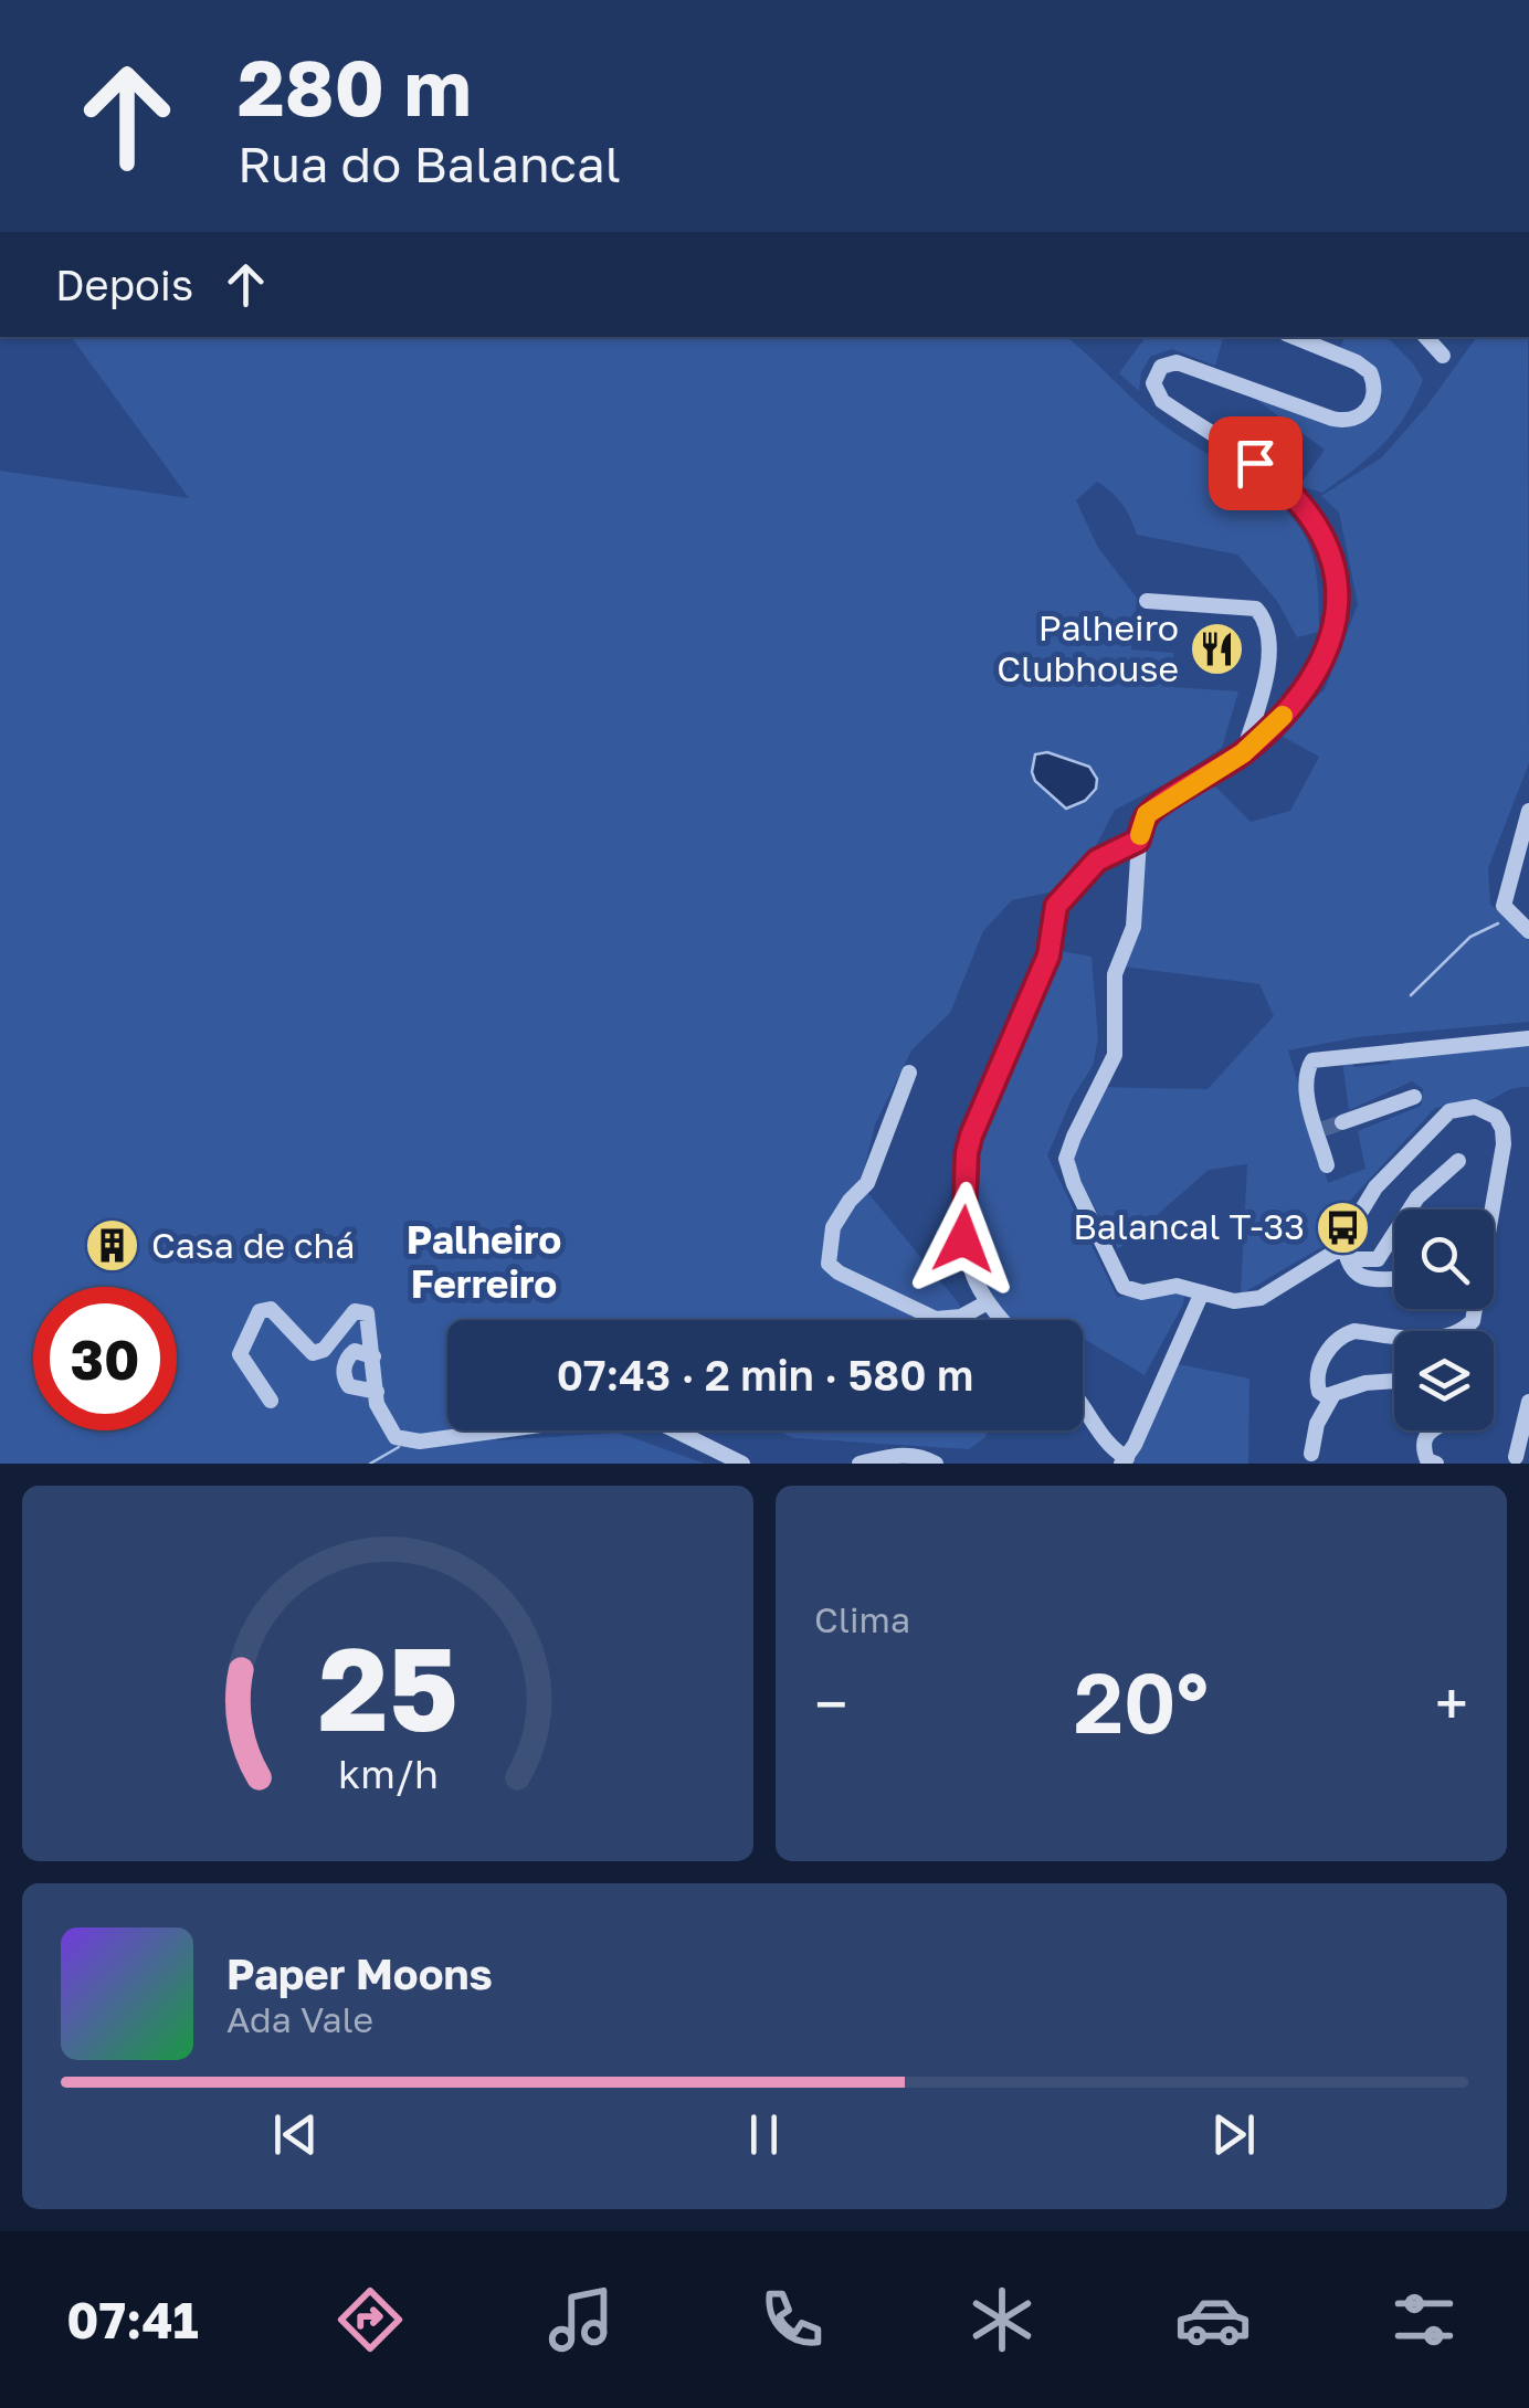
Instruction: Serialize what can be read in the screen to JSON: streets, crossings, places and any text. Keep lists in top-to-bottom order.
{
  "districts": ["Palheiro Ferreiro"],
  "places": {
    "restaurant": ["Palheiro Clubhouse"],
    "bus stop": ["Balancal T-33"],
    "building": ["Casa de chá"]
  },
  "page": {
    "turn": ["280 m", "Rua do Balancal"],
    "then": "Depois",
    "limit": "30",
    "trip": "07:43 · 2 min · 580 m",
    "tile": "Clima",
    "heat": ["−", "20°", "+"],
    "song": ["Paper Moons", "Ada Vale"],
    "tabs": "07:41",
    "gauge": ["25", "km/h"]
  }
}
